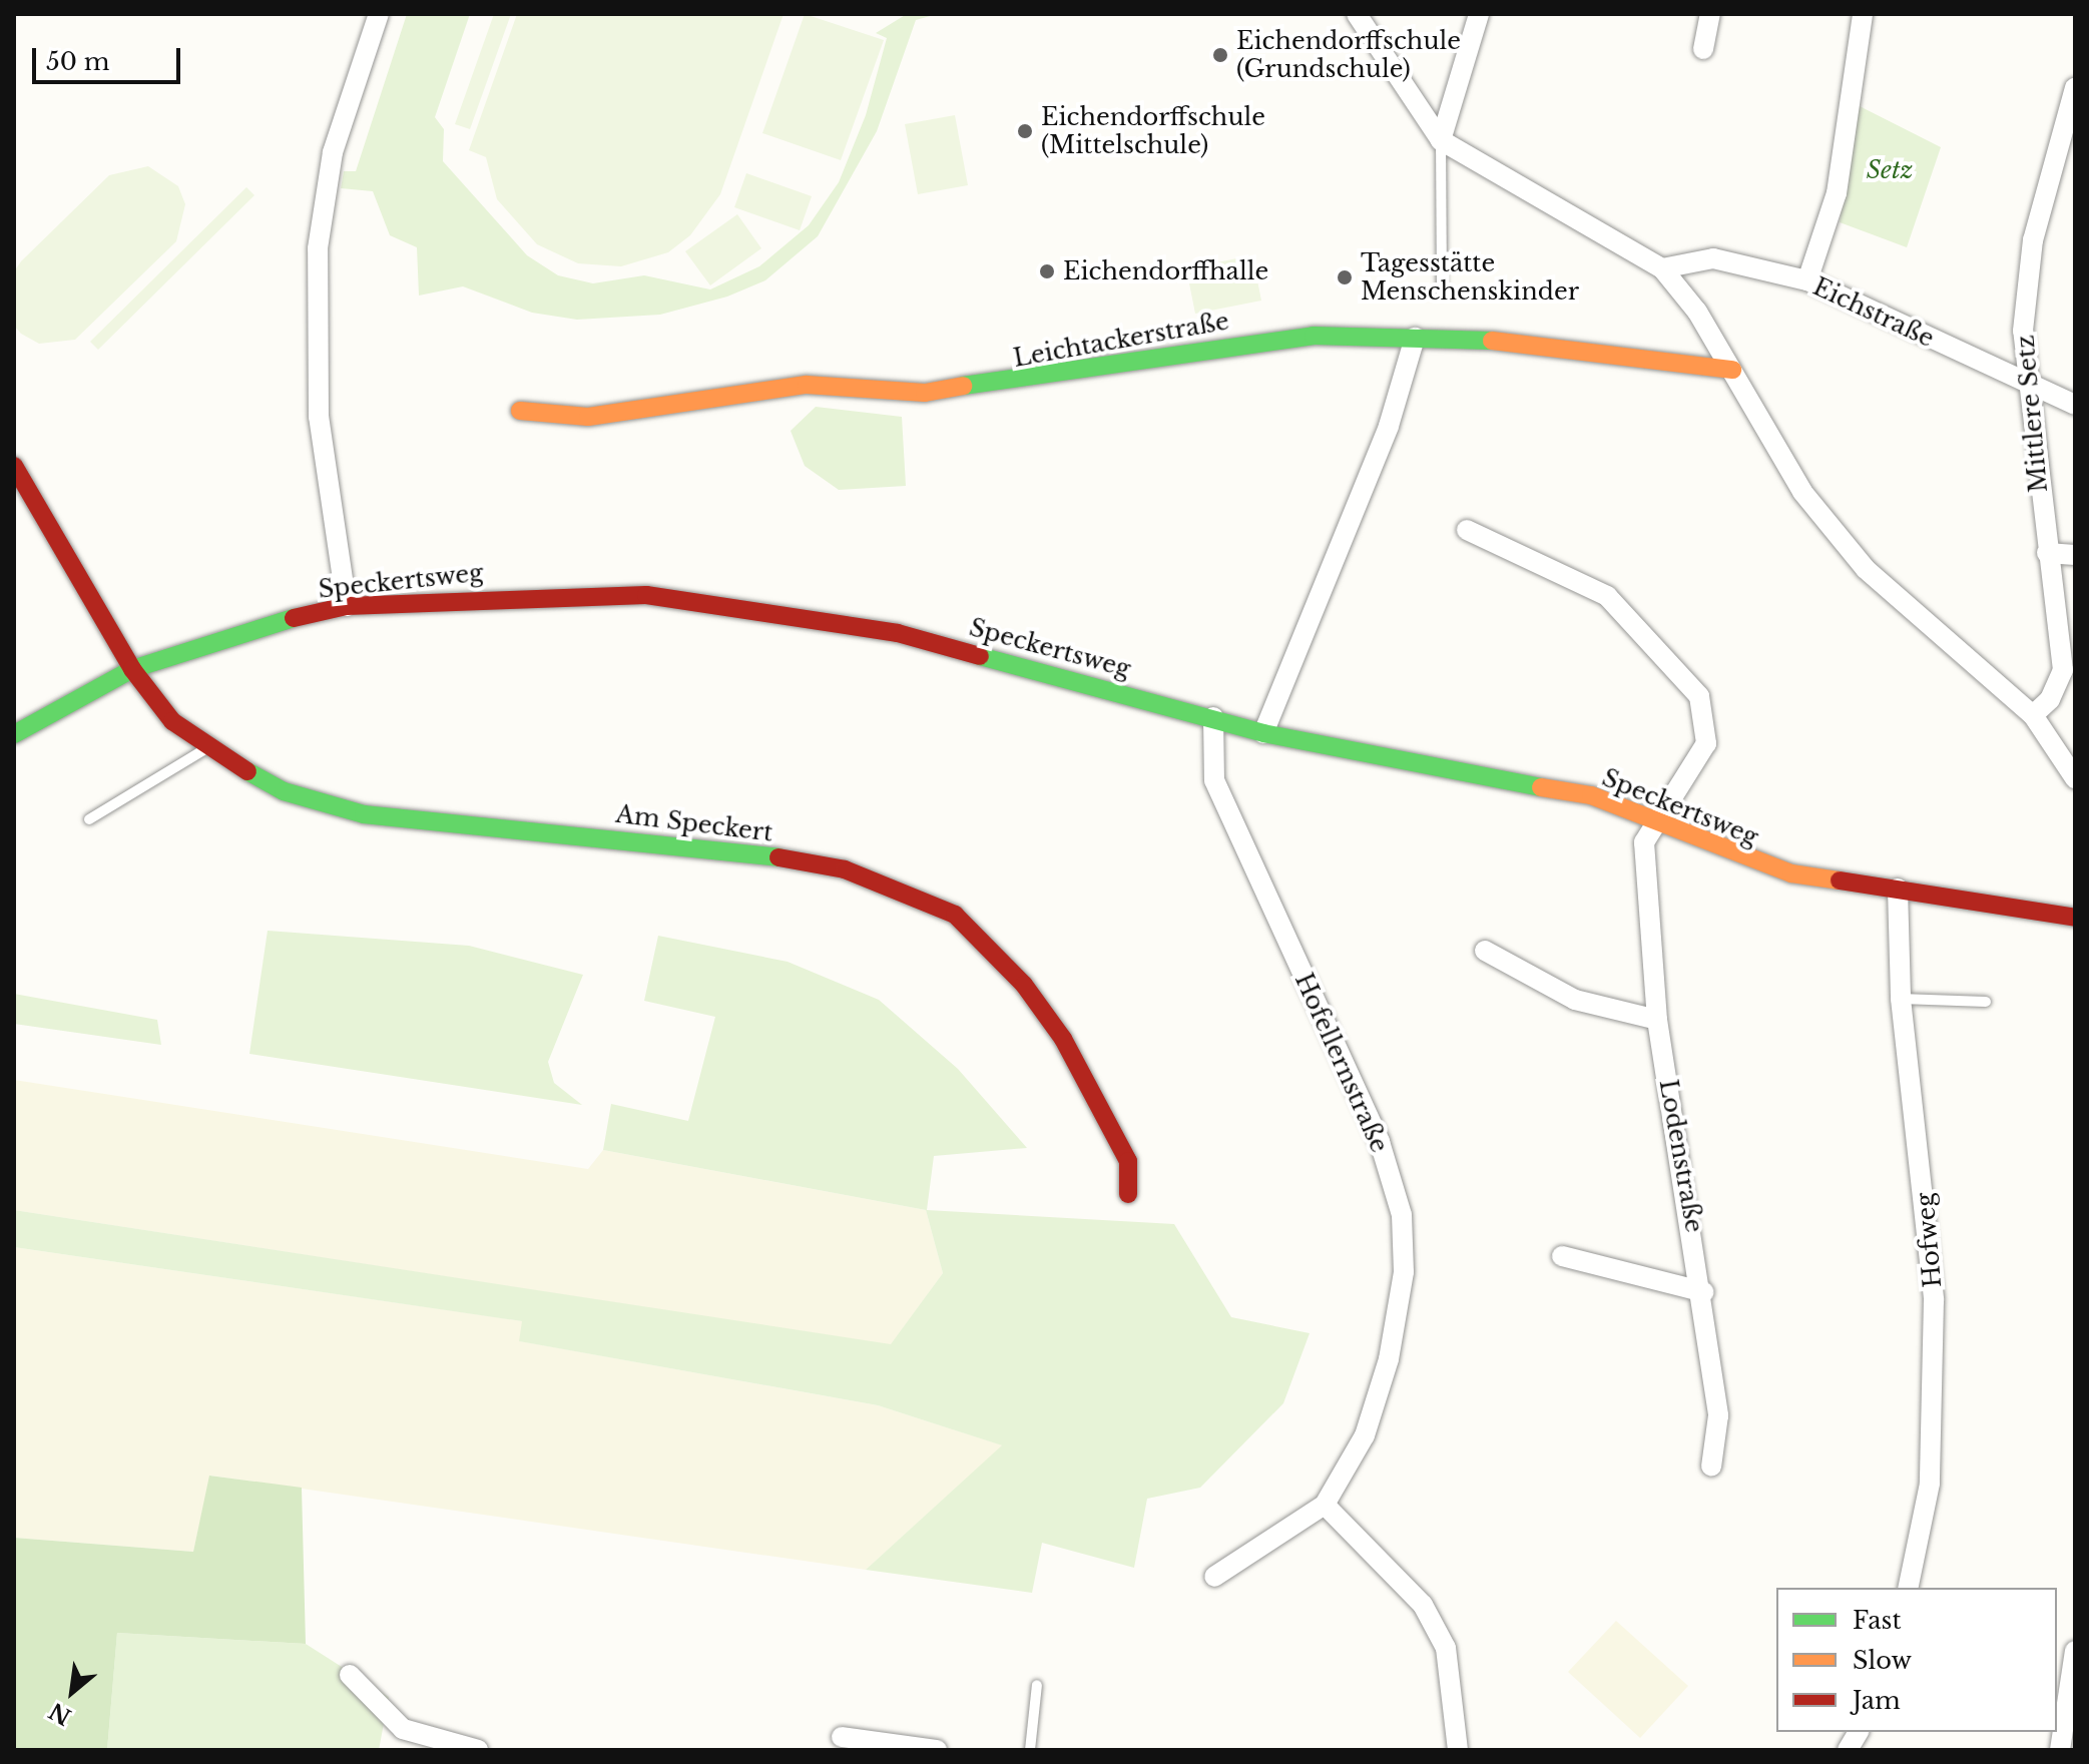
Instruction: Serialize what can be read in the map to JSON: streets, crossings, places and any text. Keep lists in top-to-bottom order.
{
  "streets": {
    "street": [
      "Eichstraße",
      "Leichtackerstraße",
      "Mittlere Setz",
      "Speckertsweg",
      "Am Speckert",
      "Hofellernstraße",
      "Lodenstraße",
      "Hofweg"
    ]
  },
  "crossings": [
    ["Eichstraße", "Mittlere Setz"],
    ["Speckertsweg", "Am Speckert"],
    ["Speckertsweg", "Hofellernstraße"],
    ["Speckertsweg", "Lodenstraße"],
    ["Speckertsweg", "Hofweg"]
  ],
  "parks": ["Setz"],
  "places": [
    "Eichendorffschule (Grundschule)",
    "Eichendorffschule (Mittelschule)",
    "Eichendorffhalle",
    "Tagesstätte Menschenskinder"
  ],
  "legend": ["Fast", "Slow", "Jam"],
  "scale_bar": "50 m",
  "north": "bottom left"
}
